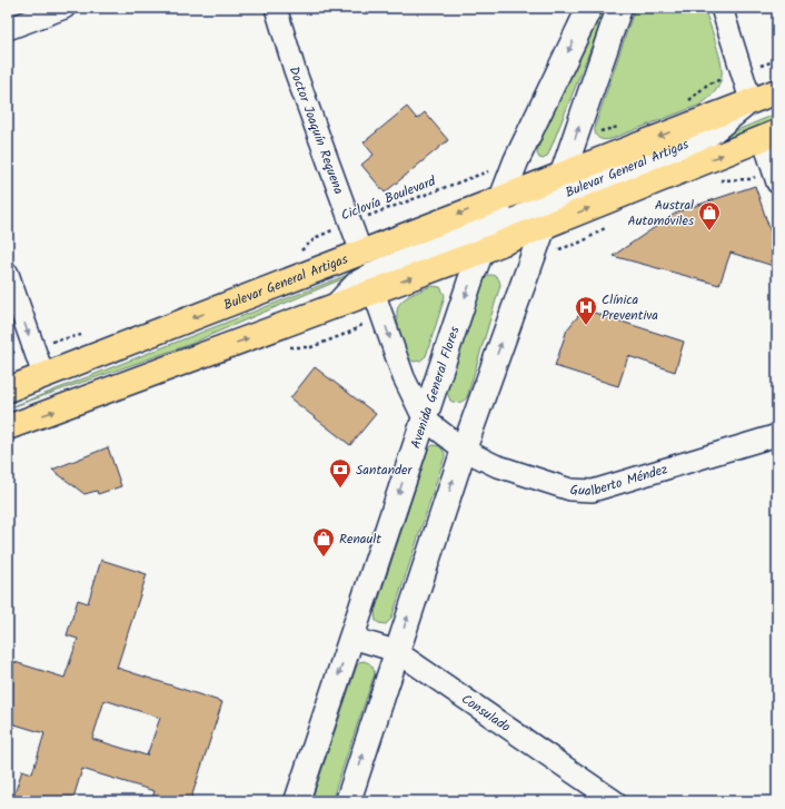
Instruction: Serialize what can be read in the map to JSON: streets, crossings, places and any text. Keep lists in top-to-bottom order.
{
  "streets": {
    "main road": ["Bulevar General Artigas", "Avenida General Flores"],
    "street": ["Doctor Joaquín Requena", "Gualberto Méndez", "Consulado"],
    "path": ["Ciclovía Boulevard"]
  },
  "crossings": [
    ["Doctor Joaquín Requena", "Bulevar General Artigas"],
    ["Doctor Joaquín Requena", "Ciclovía Boulevard"],
    ["Bulevar General Artigas", "Avenida General Flores"],
    ["Ciclovía Boulevard", "Avenida General Flores"],
    ["Avenida General Flores", "Consulado"]
  ],
  "places": {
    "shop": ["Austral Automóviles", "Renault"],
    "hospital": ["Clínica Preventiva"],
    "bank": ["Santander"]
  }
}
